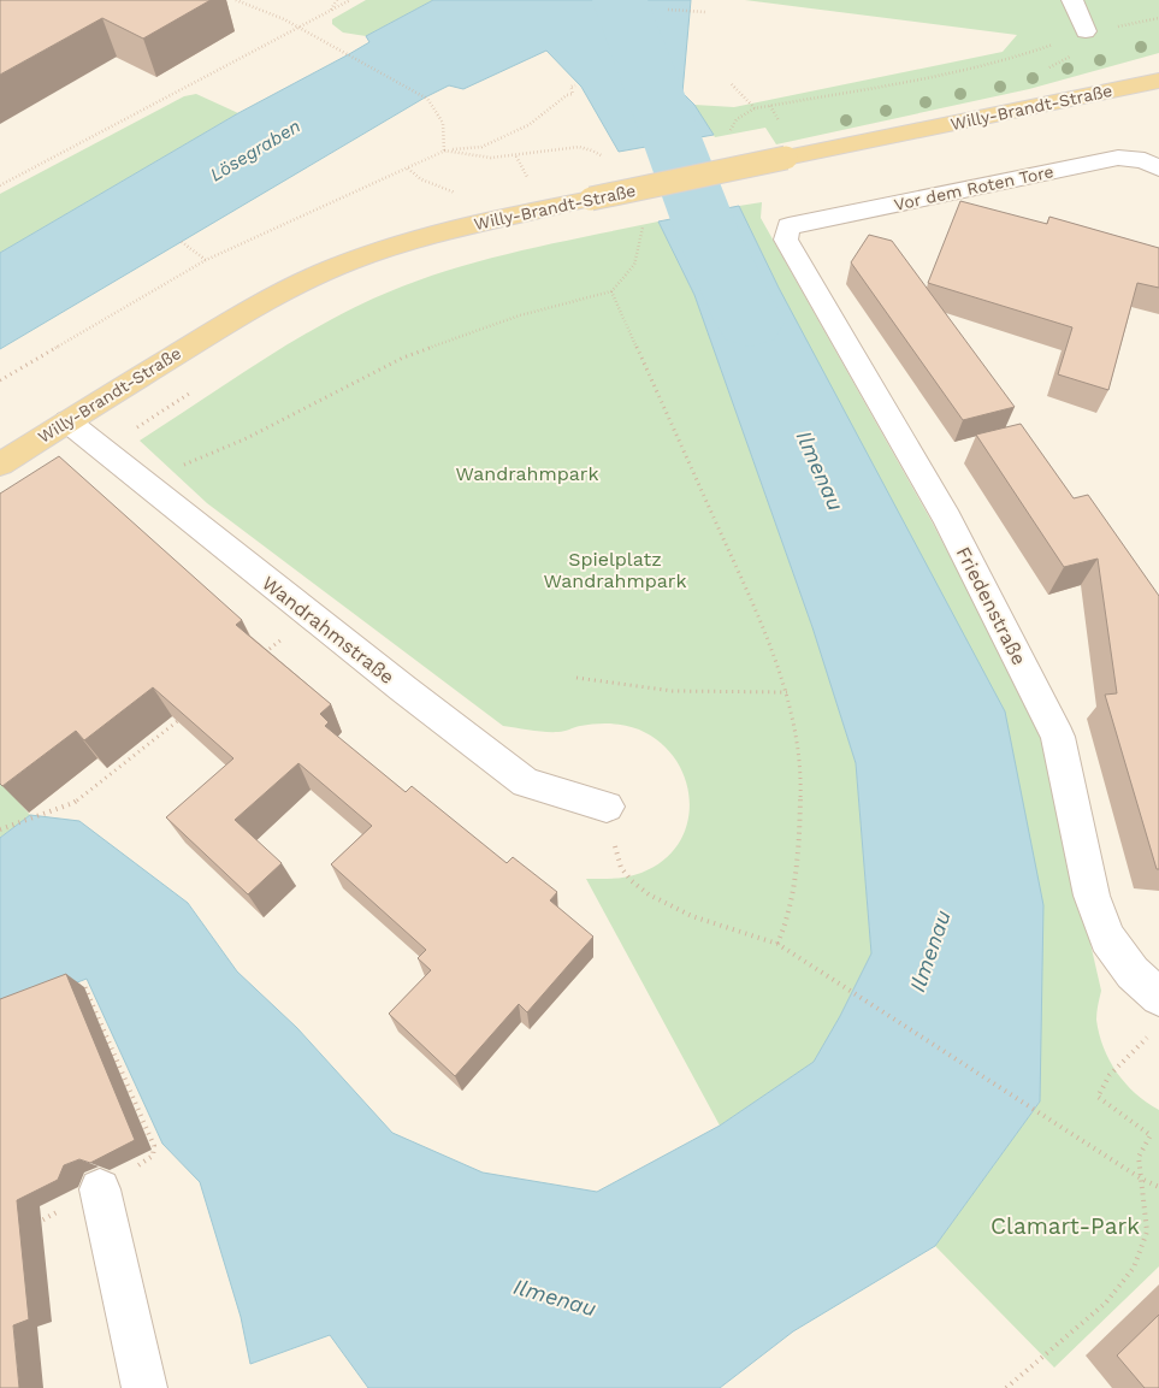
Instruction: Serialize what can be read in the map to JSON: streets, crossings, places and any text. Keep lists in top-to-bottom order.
{
  "streets": {
    "main road": ["Willy-Brandt-Straße"],
    "street": ["Vor dem Roten Tore", "Friedenstraße", "Wandrahmstraße"]
  },
  "crossings": [
    ["Willy-Brandt-Straße", "Wandrahmstraße"],
    ["Vor dem Roten Tore", "Friedenstraße"]
  ],
  "water": ["Lösegraben", "Ilmenau"],
  "parks": ["Wandrahmpark", "Spielplatz Wandrahmpark", "Clamart-Park"]
}
